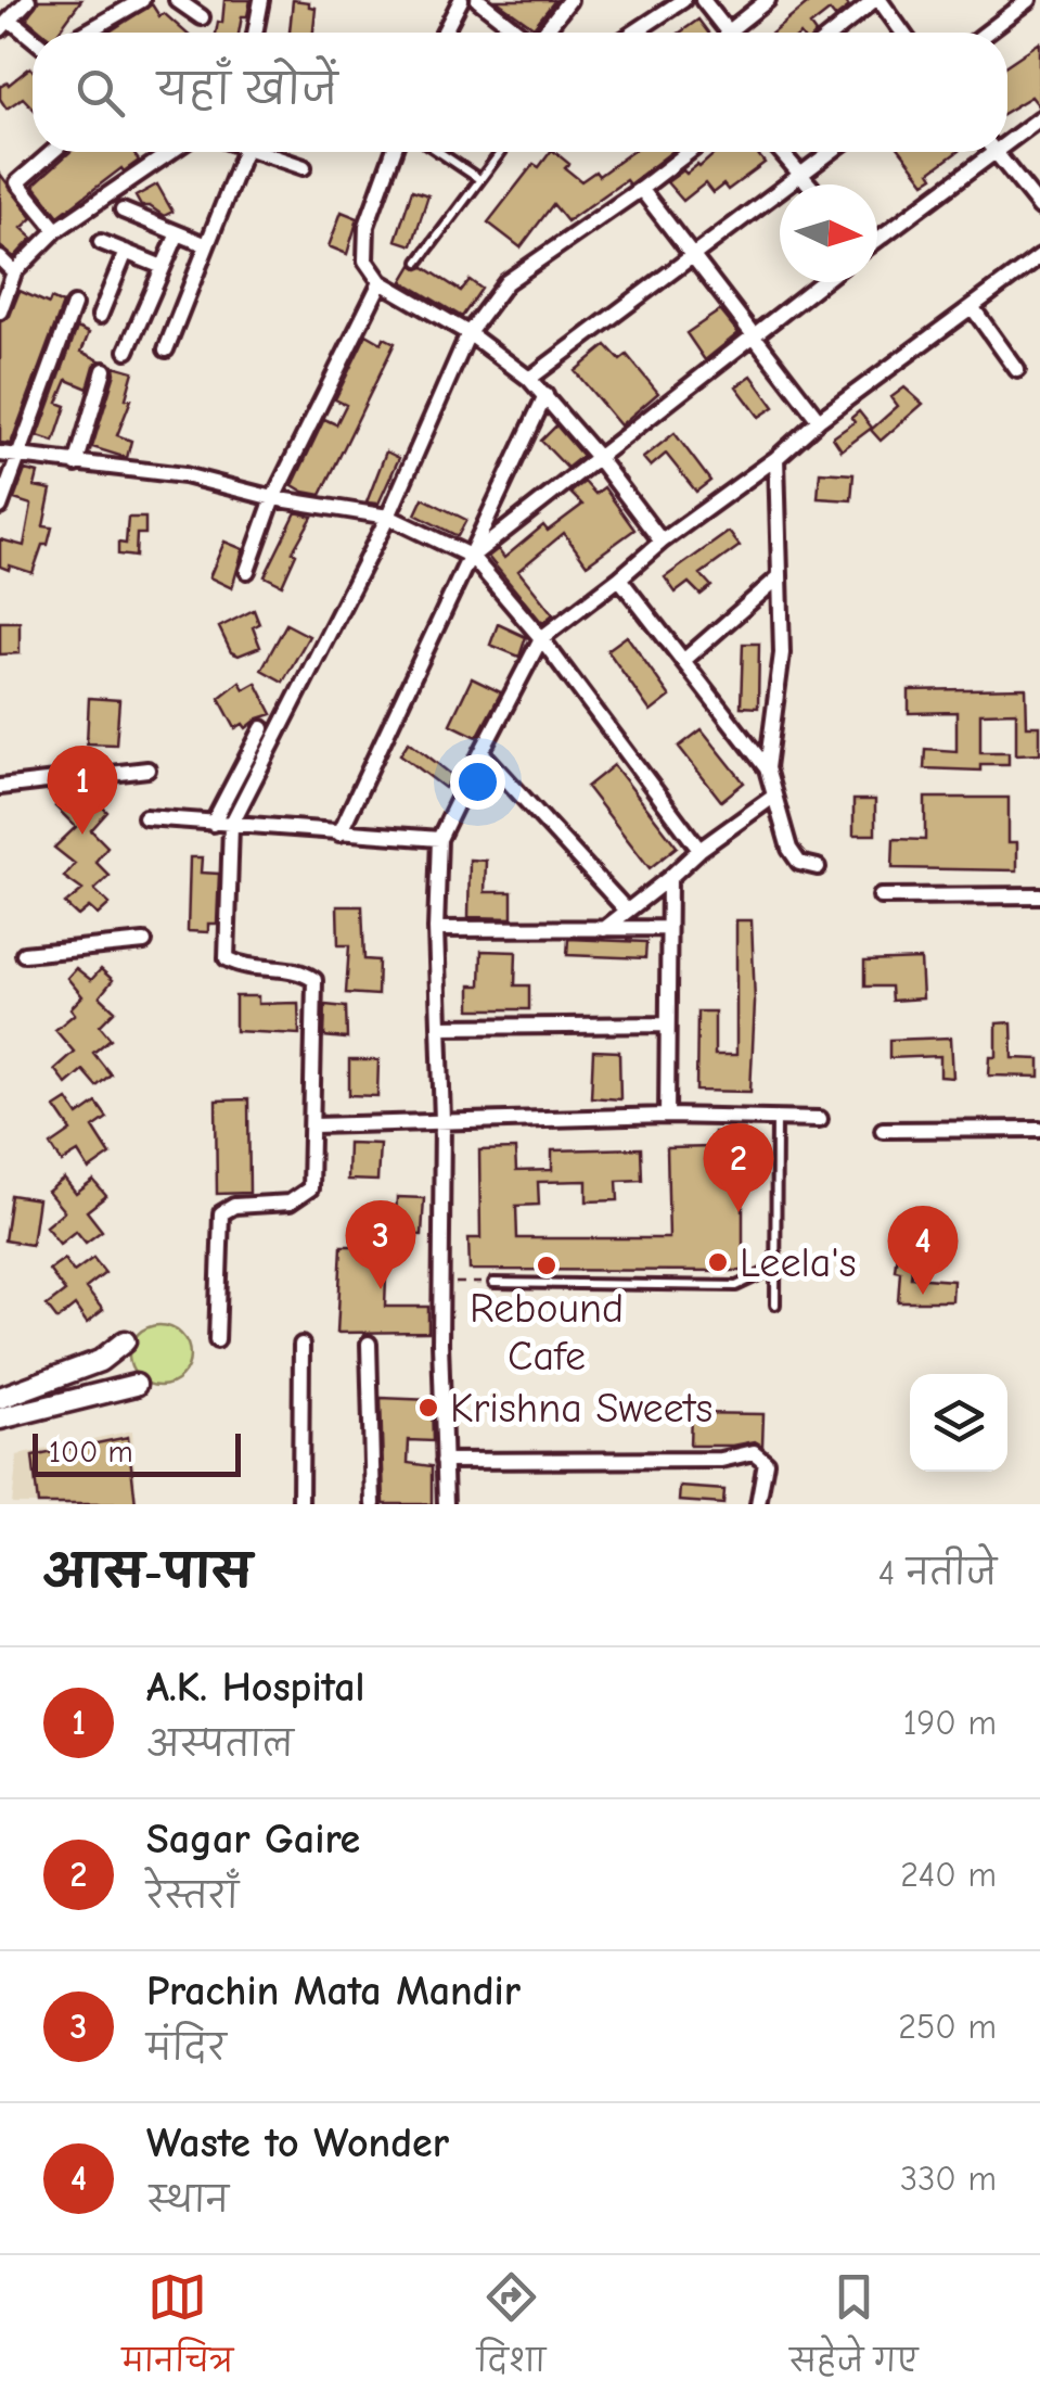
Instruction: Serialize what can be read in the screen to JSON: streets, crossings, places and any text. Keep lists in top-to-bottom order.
{
  "places": ["Leela's", "Rebound Cafe", "Krishna Sweets"],
  "scale_bar": "100 m",
  "north": "right",
  "page": {
    "search": "यहाँ खोजें",
    "pins": [
      "1",
      "2",
      "3",
      "4"
    ],
    "scale": "100 m",
    "heading": ["आस-पास", "4 नतीजे"],
    "list": [
      {
        "mark": "1",
        "name": "A.K. Hospital",
        "note": "अस्पताल",
        "value": "190 m"
      },
      {
        "mark": "2",
        "name": "Sagar Gaire",
        "note": "रेस्तराँ",
        "value": "240 m"
      },
      {
        "mark": "3",
        "name": "Prachin Mata Mandir",
        "note": "मंदिर",
        "value": "250 m"
      },
      {
        "mark": "4",
        "name": "Waste to Wonder",
        "note": "स्थान",
        "value": "330 m"
      }
    ],
    "nav": ["मानचित्र", "दिशा", "सहेजे गए"]
  }
}
